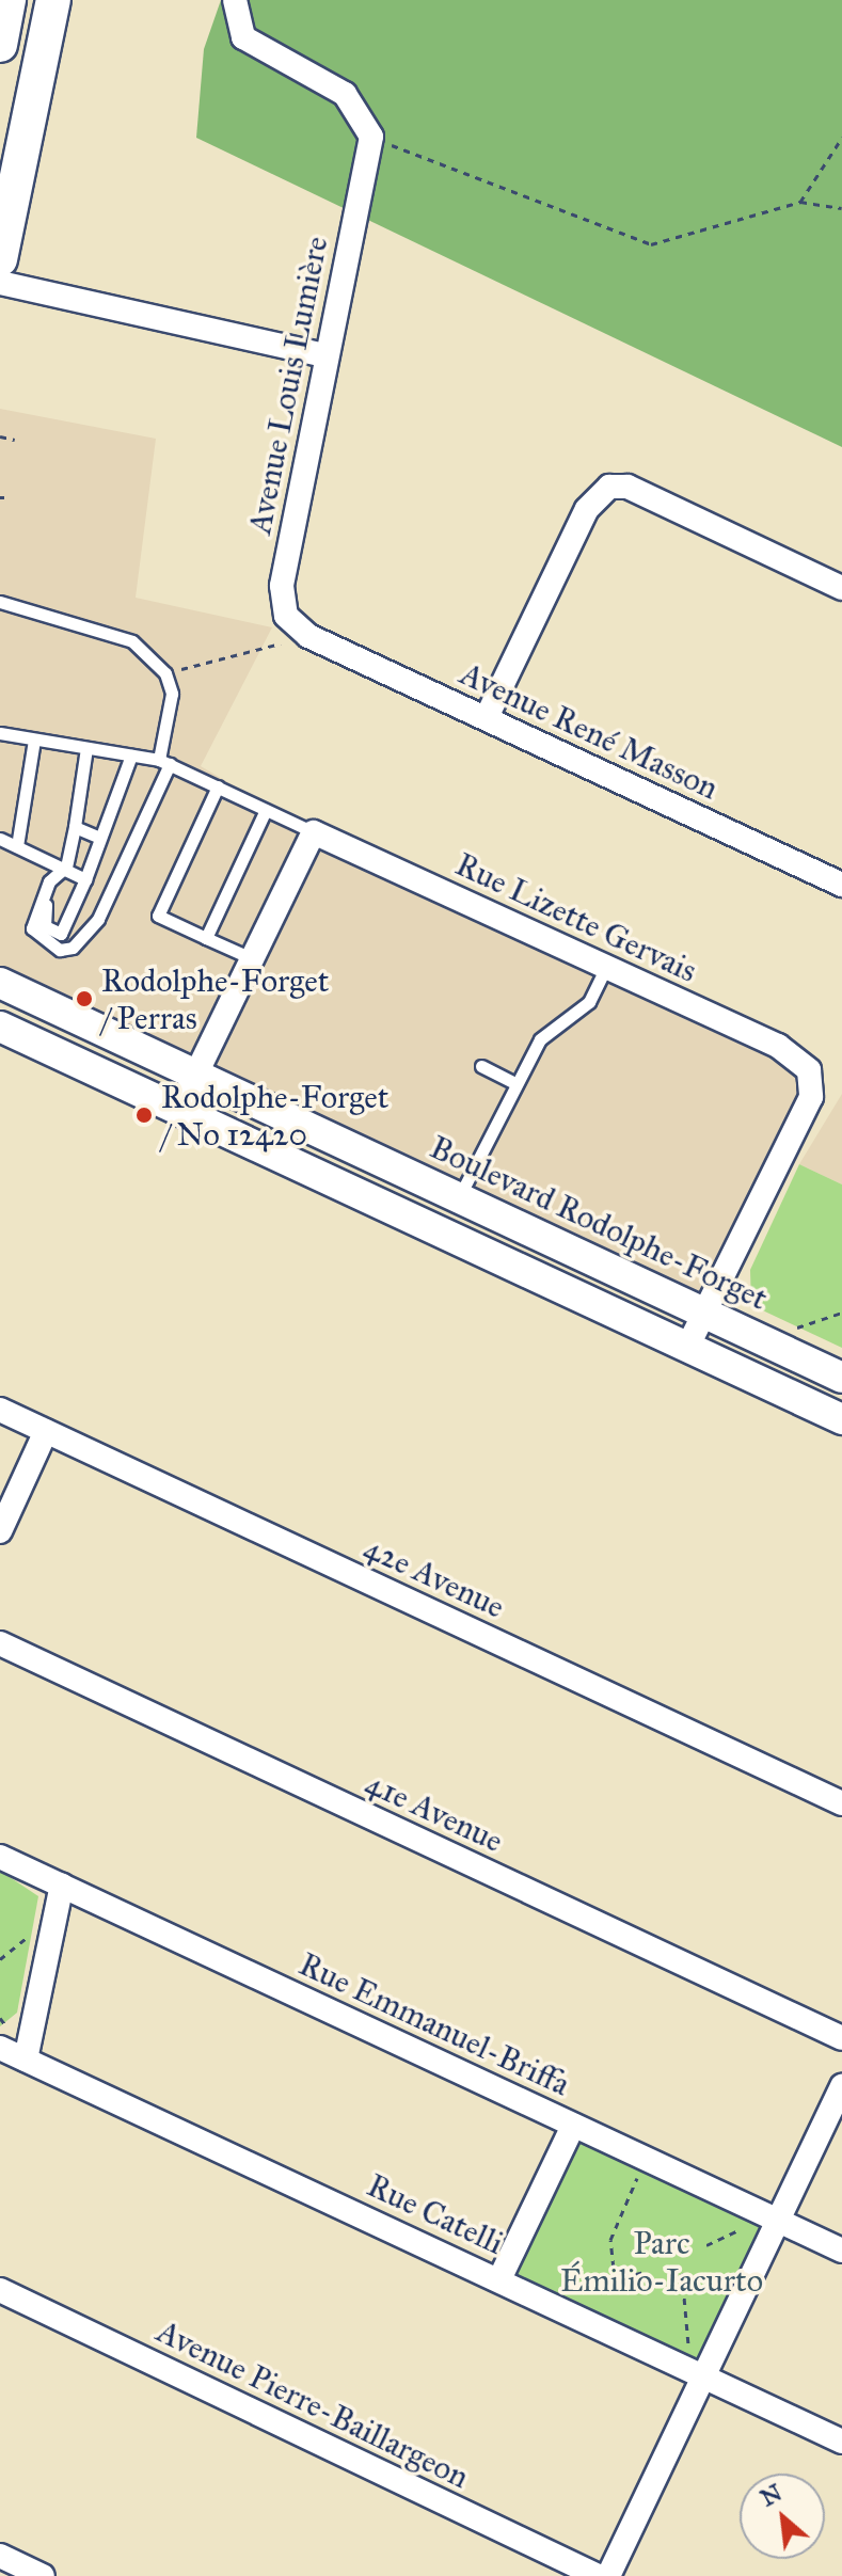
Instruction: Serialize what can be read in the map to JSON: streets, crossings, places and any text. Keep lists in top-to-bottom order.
{
  "streets": {
    "street": [
      "Avenue Louis Lumière",
      "Avenue René Masson",
      "Rue Lizette Gervais",
      "Boulevard Rodolphe-Forget",
      "42e Avenue",
      "41e Avenue",
      "Rue Emmanuel-Briffa",
      "Rue Catelli",
      "Avenue Pierre-Baillargeon"
    ]
  },
  "crossings": [
    ["Avenue Louis Lumière", "Avenue René Masson"],
    ["Rue Lizette Gervais", "Boulevard Rodolphe-Forget"]
  ],
  "parks": ["Parc Émilio-Iacurto"],
  "places": ["Rodolphe-Forget / Perras", "Rodolphe-Forget / No 12420"],
  "north": "top left"
}
